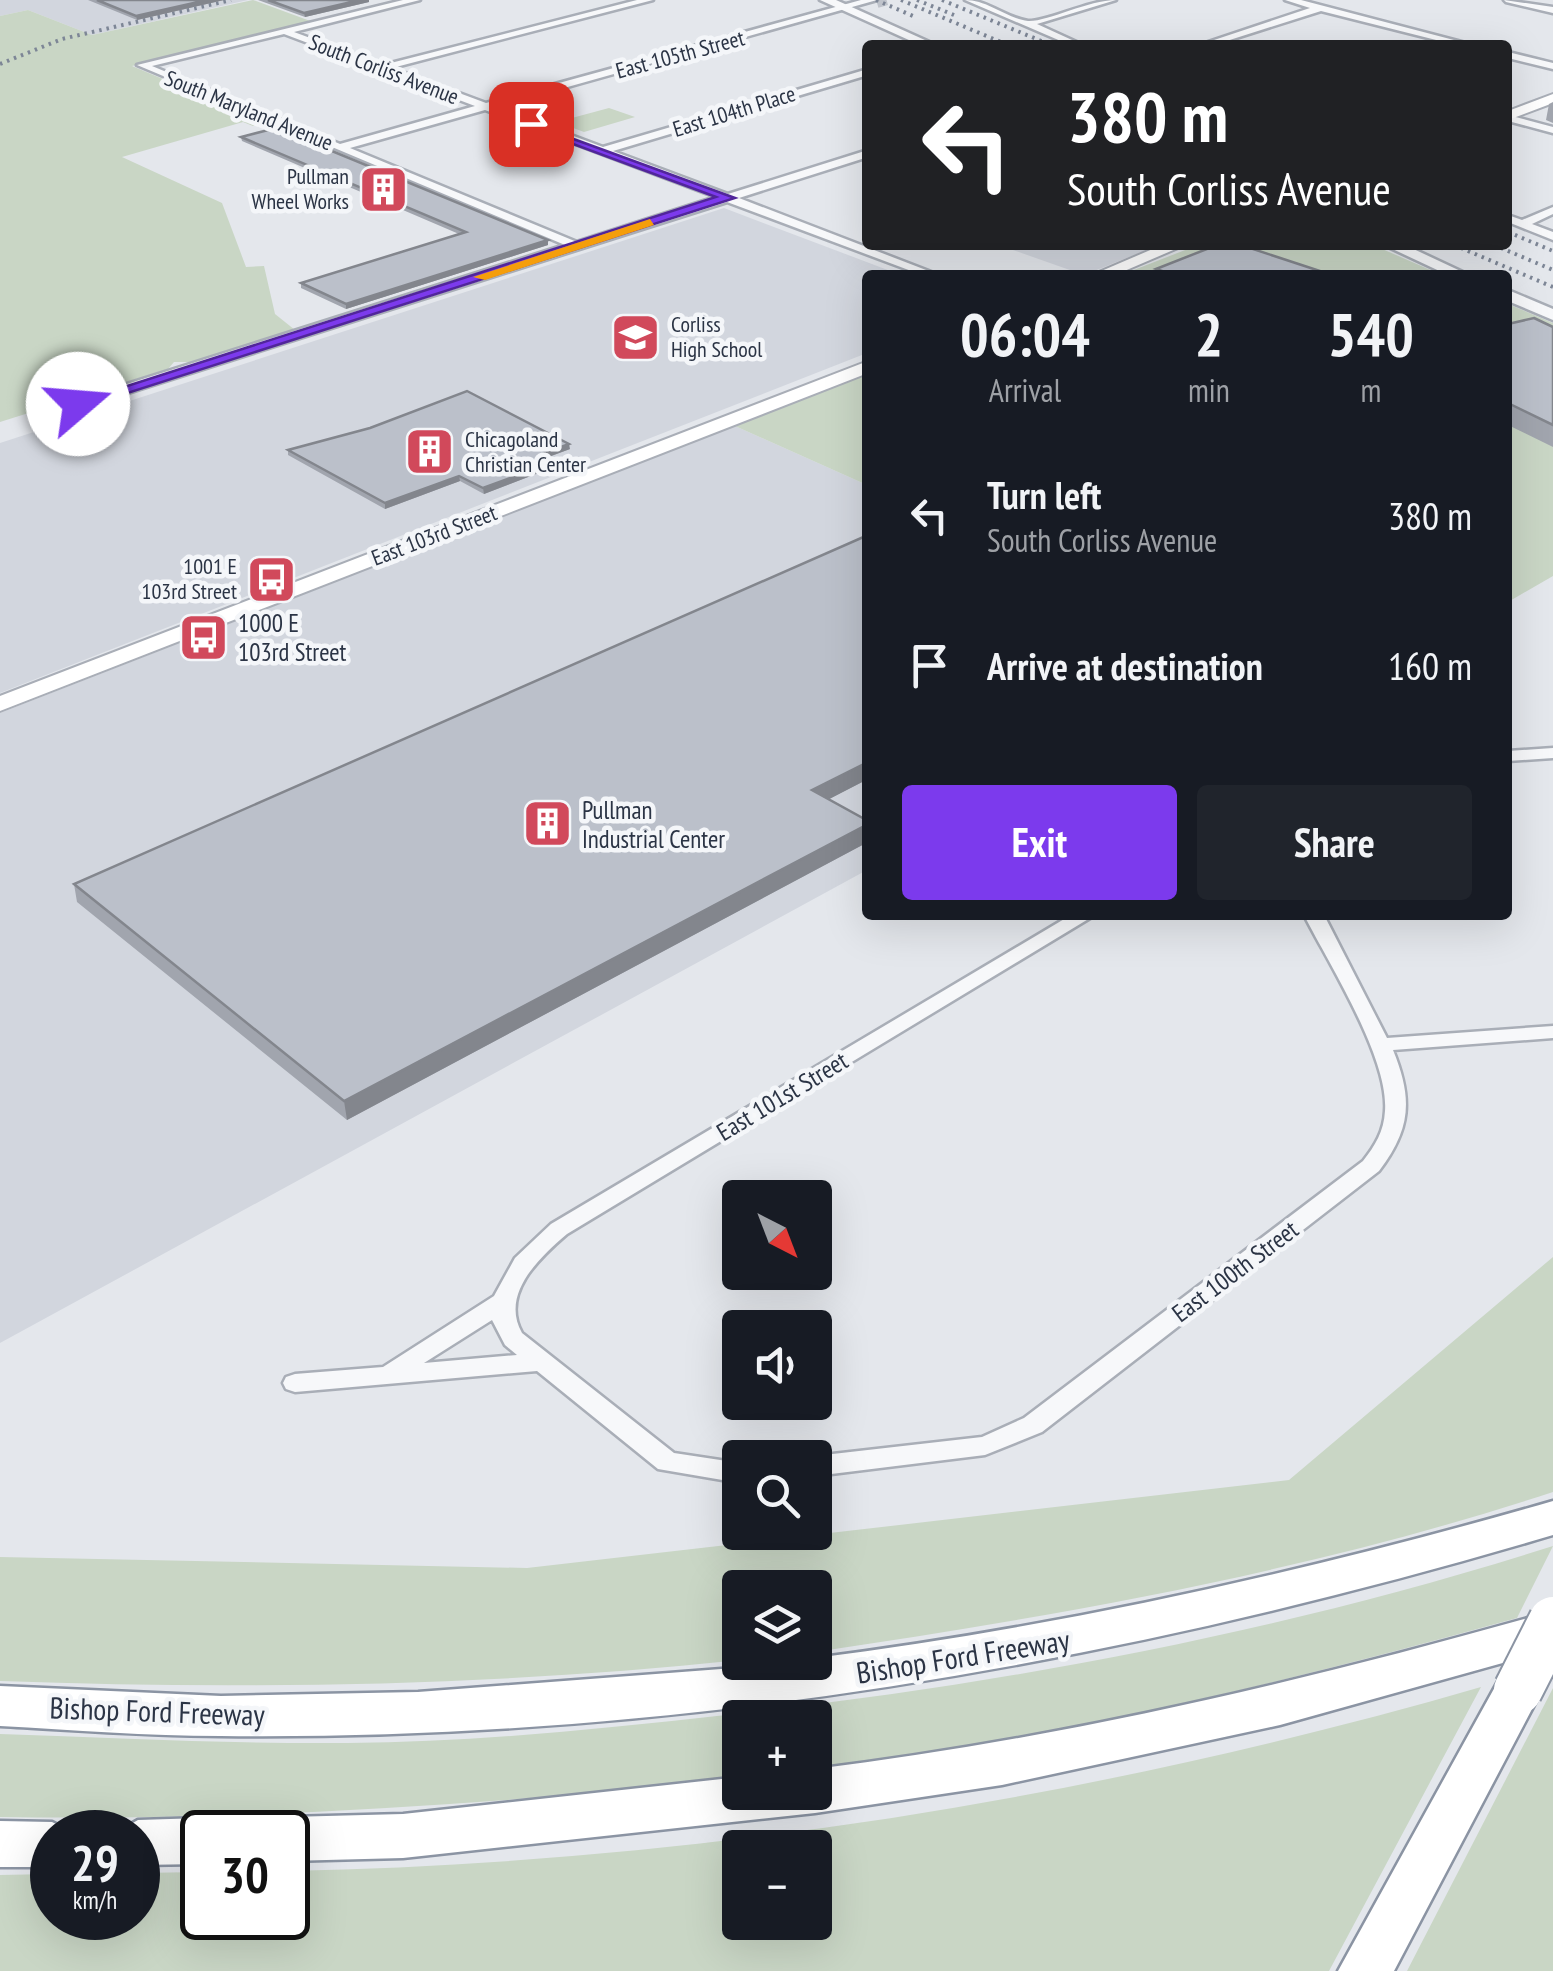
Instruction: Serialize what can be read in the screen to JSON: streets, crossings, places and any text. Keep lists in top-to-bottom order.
{
  "streets": {
    "highway": ["Bishop Ford Freeway"],
    "main road": ["East 103rd Street"],
    "street": [
      "East 105th Street",
      "South Corliss Avenue",
      "South Maryland Avenue",
      "East 104th Place",
      "East 101st Street",
      "East 100th Street"
    ]
  },
  "crossings": [
    ["East 105th Street", "South Corliss Avenue"],
    ["East 105th Street", "South Maryland Avenue"],
    ["South Corliss Avenue", "South Maryland Avenue"],
    ["South Corliss Avenue", "East 104th Place"]
  ],
  "places": {
    "building": ["Pullman Wheel Works", "Chicagoland Christian Center", "Pullman Industrial Center"],
    "school or university": ["Corliss High School"],
    "bus stop": ["1001 E 103rd Street", "1000 E 103rd Street"]
  },
  "north": "bottom right",
  "page": {
    "turn": ["380 m", "South Corliss Avenue"],
    "eta": [
      "06:04",
      "Arrival",
      "2",
      "min",
      "540",
      "m"
    ],
    "list": [
      {
        "name": "Turn left",
        "note": "South Corliss Avenue",
        "value": "380 m"
      },
      {
        "name": "Arrive at destination",
        "value": "160 m"
      }
    ],
    "buttons": ["Exit", "Share"],
    "map_buttons": ["+", "−"],
    "speed": "29 km/h",
    "limit": "30"
  }
}
